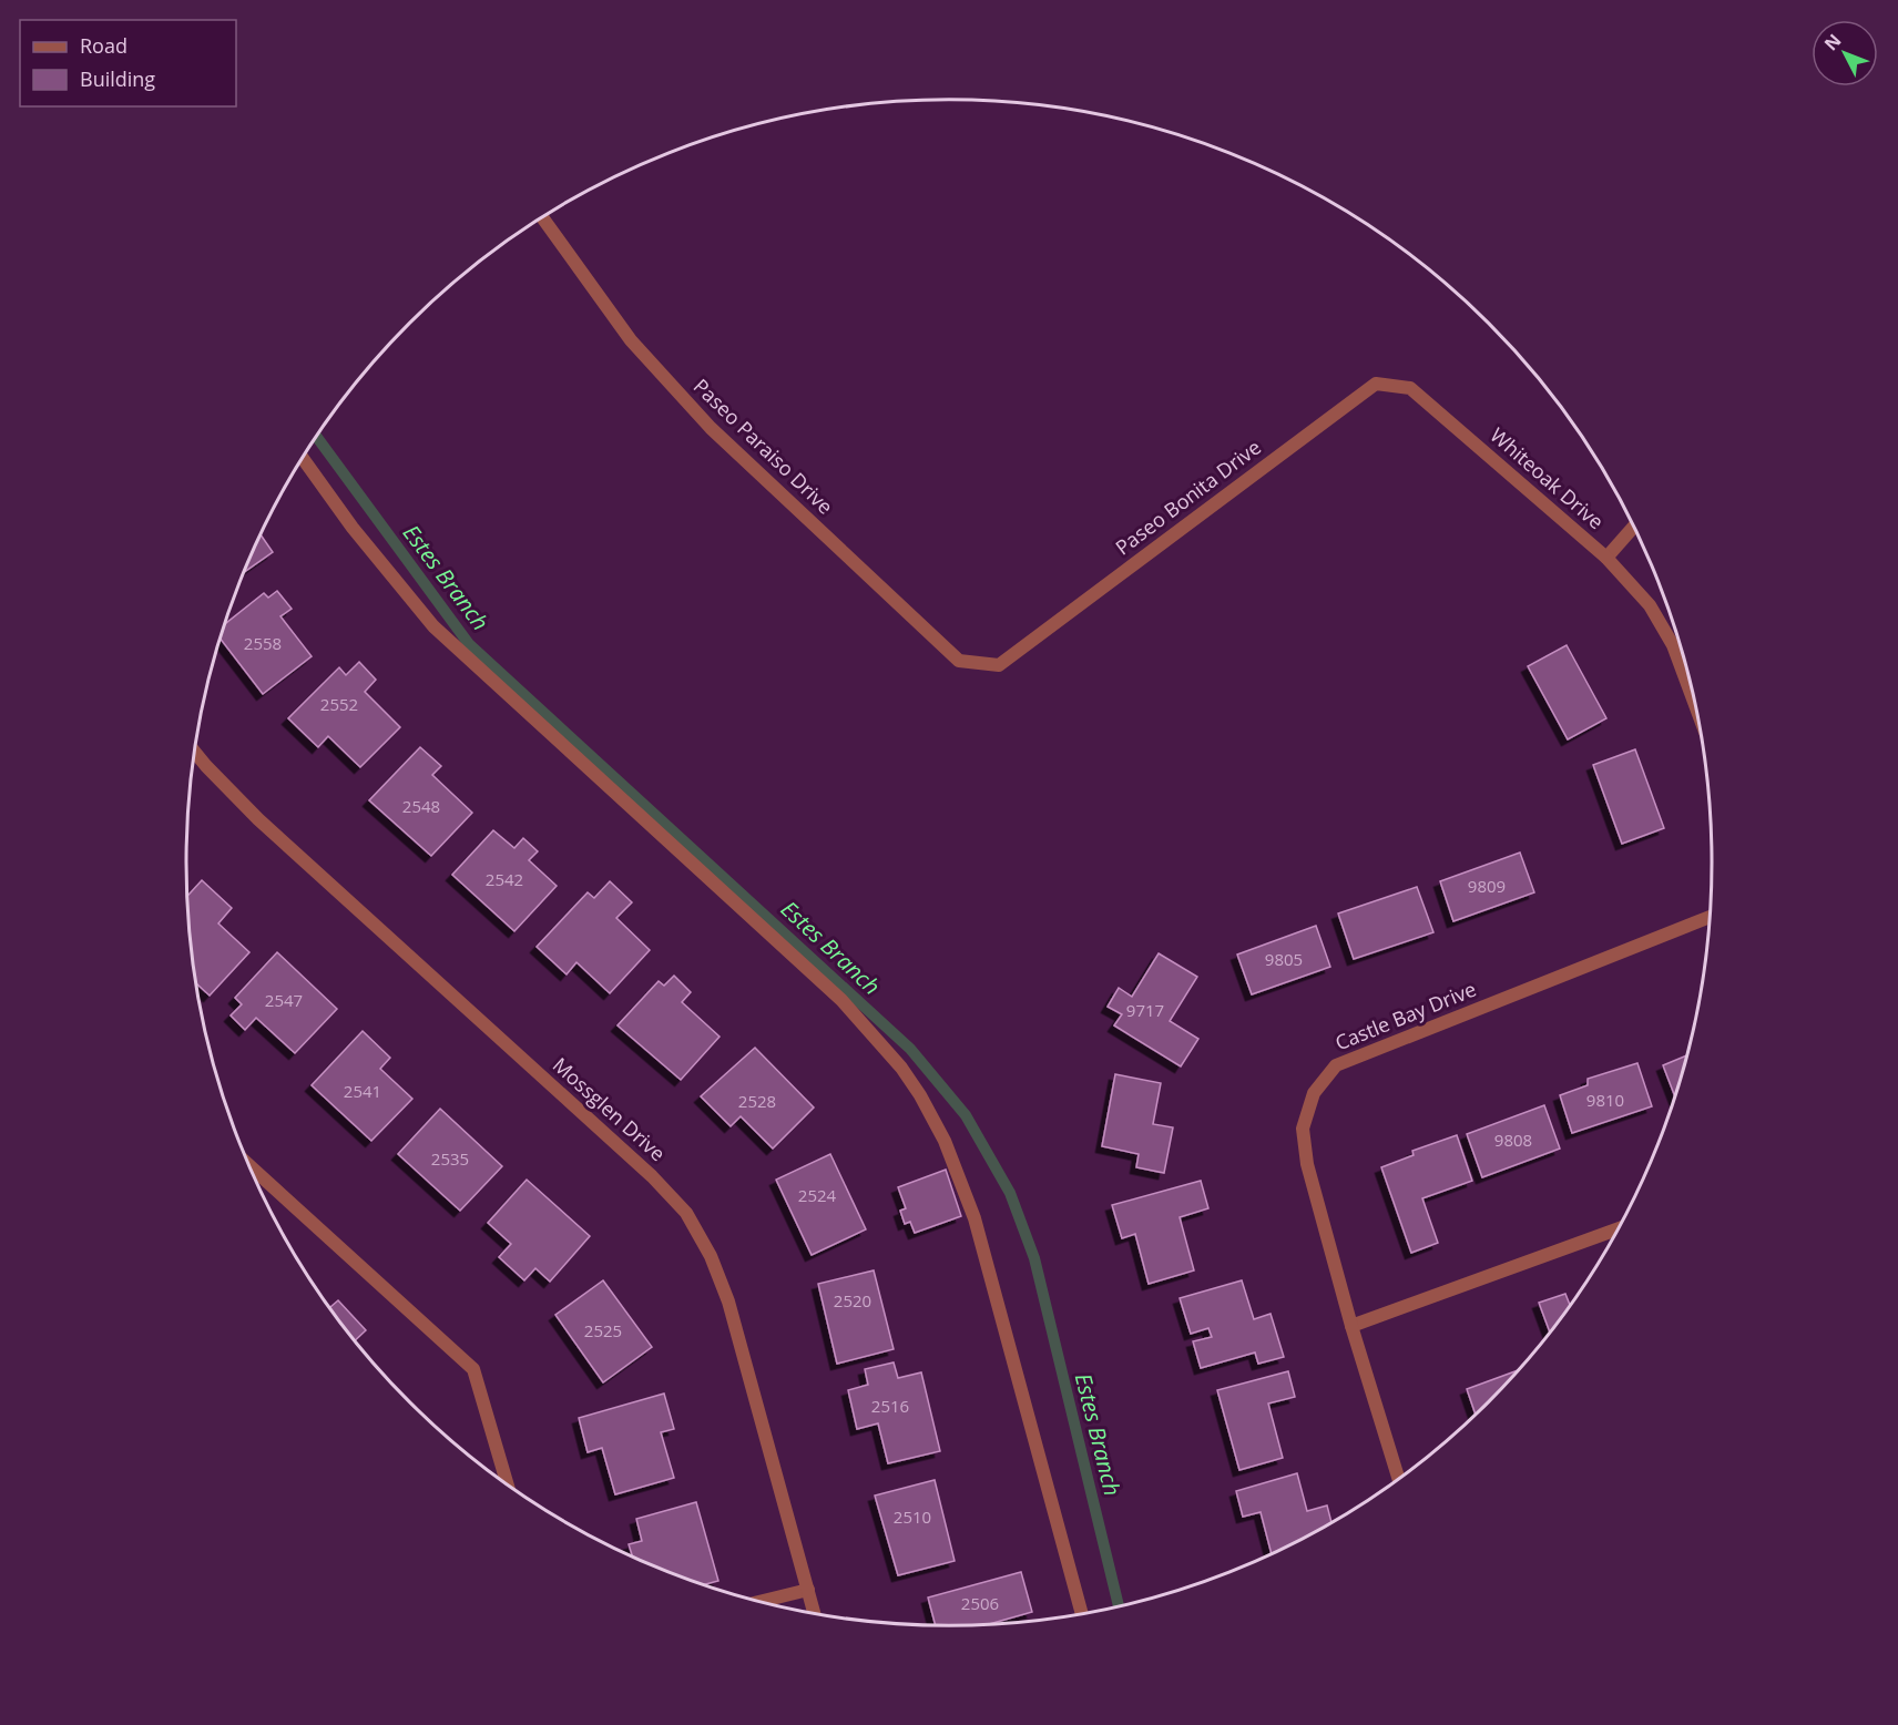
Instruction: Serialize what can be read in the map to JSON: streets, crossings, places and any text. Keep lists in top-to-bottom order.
{
  "streets": {
    "street": [
      "Paseo Paraiso Drive",
      "Whiteoak Drive",
      "Paseo Bonita Drive",
      "Castle Bay Drive",
      "Mossglen Drive"
    ]
  },
  "crossings": [
    ["Paseo Paraiso Drive", "Paseo Bonita Drive"],
    ["Whiteoak Drive", "Paseo Bonita Drive"]
  ],
  "water": ["Estes Branch"],
  "house_numbers": [
    "2558",
    "2552",
    "2548",
    "2542",
    "9809",
    "9805",
    "2547",
    "9717",
    "2541",
    "9810",
    "2528",
    "9808",
    "2535",
    "2524",
    "2520",
    "2525",
    "2516",
    "2510",
    "2506"
  ],
  "legend": ["Road", "Building"],
  "north": "top left"
}
